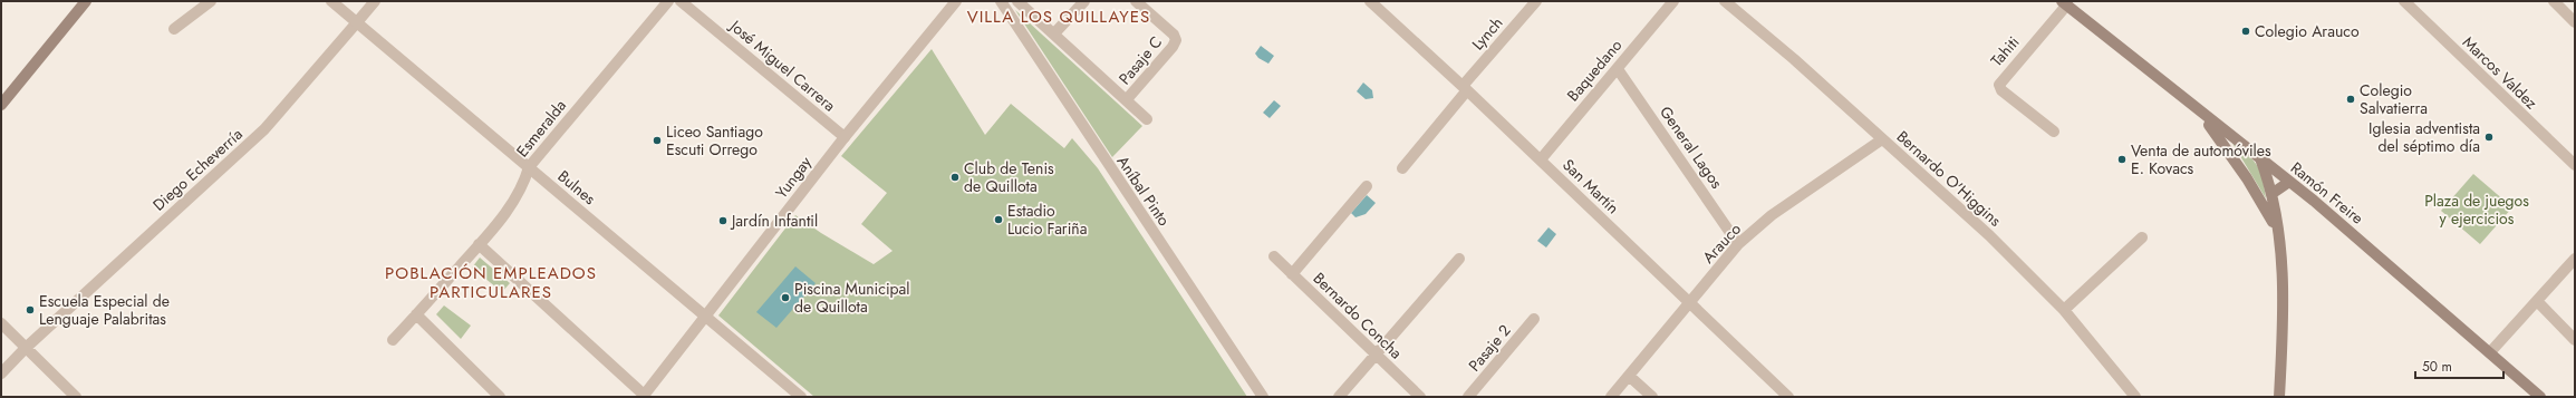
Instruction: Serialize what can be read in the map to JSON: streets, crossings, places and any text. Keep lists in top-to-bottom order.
{
  "streets": {
    "main road": ["Ramón Freire"],
    "street": [
      "Lynch",
      "Tahiti",
      "Pasaje C",
      "José Miguel Carrera",
      "Baquedano",
      "Marcos Valdez",
      "Esmeralda",
      "General Lagos",
      "Diego Echeverría",
      "Yungay",
      "Bernardo O'Higgins",
      "San Martín",
      "Bulnes",
      "Aníbal Pinto",
      "Arauco",
      "Bernardo Concha",
      "Pasaje 2"
    ]
  },
  "crossings": [
    ["Lynch", "San Martín"],
    ["Tahiti", "Ramón Freire"],
    ["José Miguel Carrera", "Yungay"],
    ["Baquedano", "General Lagos"],
    ["Baquedano", "San Martín"],
    ["Esmeralda", "Bulnes"],
    ["General Lagos", "Arauco"],
    ["Diego Echeverría", "Bulnes"],
    ["Yungay", "Bulnes"],
    ["Bernardo O'Higgins", "Arauco"],
    ["San Martín", "Arauco"]
  ],
  "districts": ["VILLA LOS QUILLAYES", "POBLACIÓN EMPLEADOS PARTICULARES"],
  "parks": ["Plaza de juegos y ejercicios"],
  "places": [
    "Colegio Arauco",
    "Colegio Salvatierra",
    "Iglesia adventista del séptimo día",
    "Liceo Santiago Escuti Orrego",
    "Venta de automóviles E. Kovacs",
    "Club de Tenis de Quillota",
    "Estadio Lucio Fariña",
    "Jardín Infantil",
    "Piscina Municipal de Quillota",
    "Escuela Especial de Lenguaje Palabritas"
  ],
  "scale_bar": "50 m"
}
